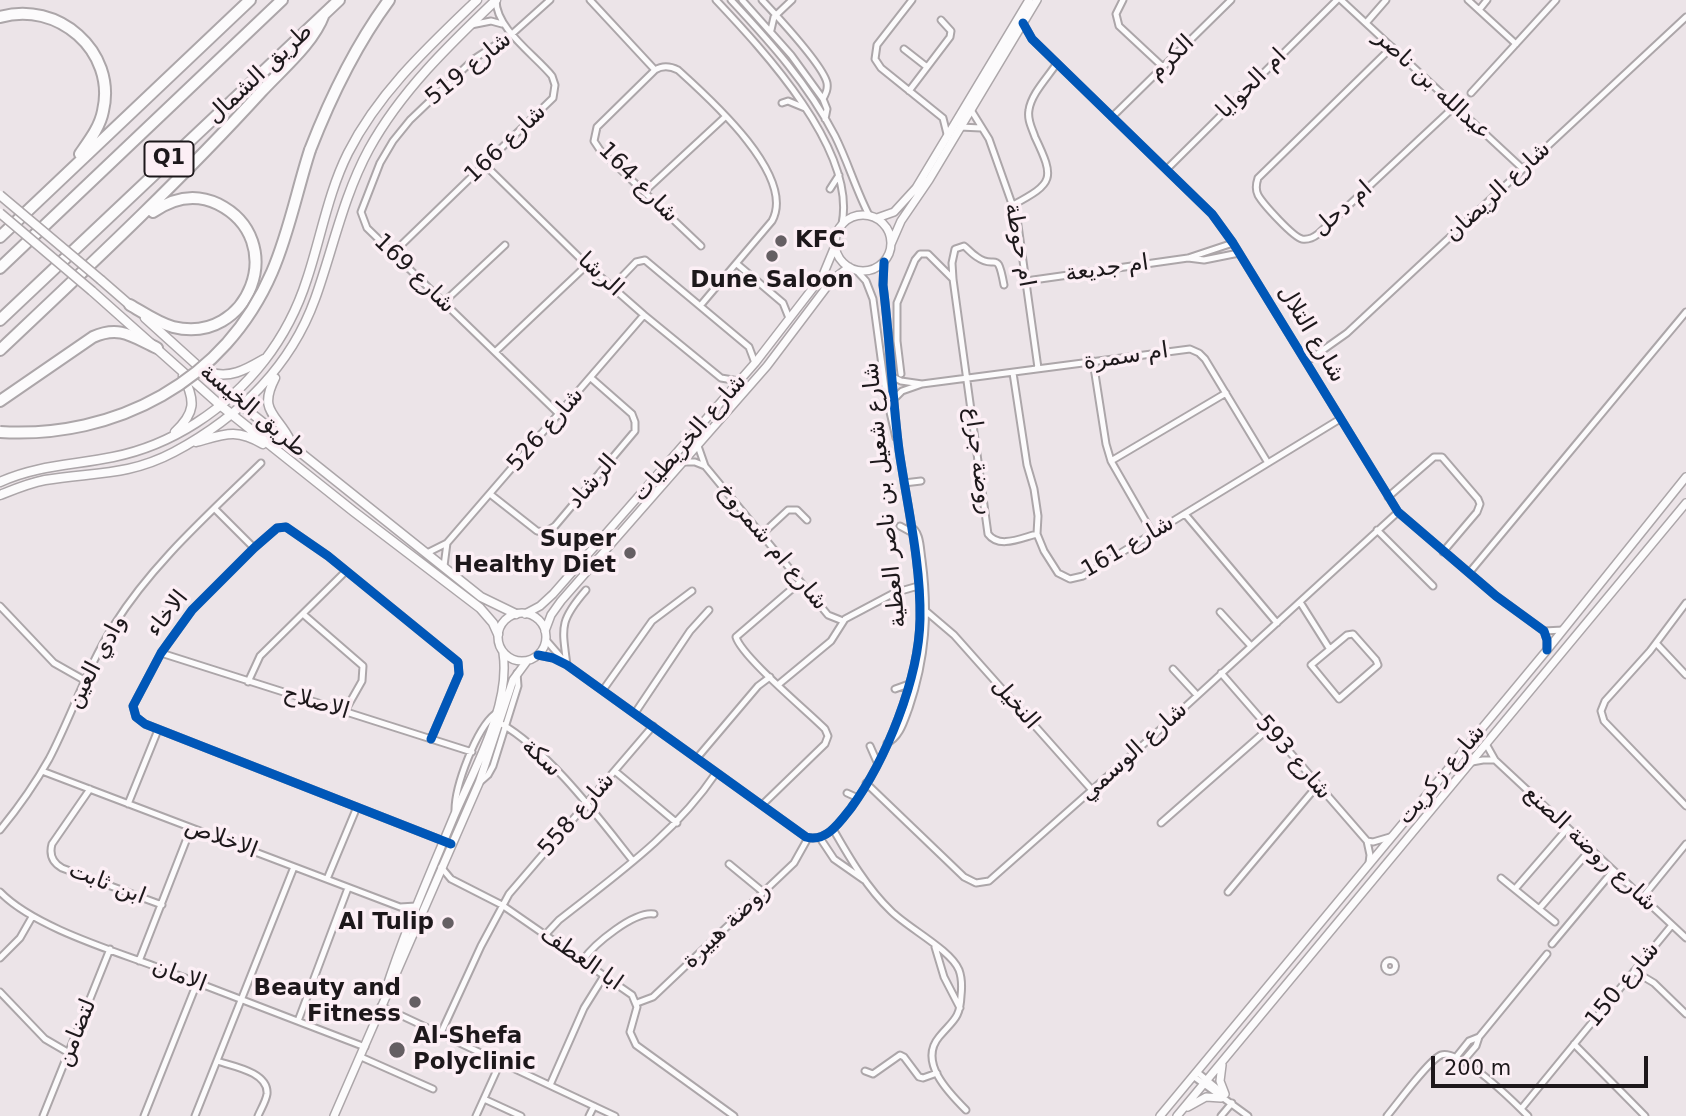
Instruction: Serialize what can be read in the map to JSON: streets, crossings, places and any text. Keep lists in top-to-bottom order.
{
  "streets": {
    "highway": ["طريق الشمال", "Q1"],
    "main road": ["طريق الخيسة"],
    "street": [
      "الكرم",
      "شارع 519",
      "ام الحوايا",
      "عبدالله بن ناصر",
      "شارع 166",
      "شارع 164",
      "شارع الريضان",
      "ام دحل",
      "ام حوطة",
      "ام جديعة",
      "شارع 169",
      "الرشا",
      "شارع التلال",
      "ام سمرة",
      "شارع 526",
      "شارع الخريطيات",
      "روضة جراع",
      "الرشاد",
      "شارع شعيل بن ناصر العطية",
      "شارع ام شمروخ",
      "شارع 161",
      "الاخاء",
      "وادي العين",
      "الاصلاح",
      "النخيل",
      "شارع الوسمي",
      "سكة",
      "شارع 593",
      "شارع زكريت",
      "شارع 558",
      "الاخلاص",
      "شارع روضة الصنع",
      "ابن ثابت",
      "روضة هبيرة",
      "ابا العطف",
      "الامان",
      "شارع 150",
      "لتضامن"
    ]
  },
  "crossings": [
    ["الكرم", "شارع التلال"],
    ["شارع 519", "شارع 166"],
    ["شارع 519", "شارع 169"],
    ["ام الحوايا", "عبدالله بن ناصر"],
    ["ام الحوايا", "شارع التلال"],
    ["عبدالله بن ناصر", "شارع الريضان"],
    ["عبدالله بن ناصر", "ام دحل"],
    ["شارع 166", "شارع 169"],
    ["شارع 166", "الرشا"],
    ["شارع الريضان", "شارع التلال"],
    ["ام حوطة", "ام جديعة"],
    ["ام حوطة", "ام سمرة"],
    ["ام جديعة", "شارع التلال"],
    ["شارع 169", "شارع 526"],
    ["الرشا", "شارع 526"],
    ["الرشا", "شارع الخريطيات"],
    ["شارع التلال", "شارع الوسمي"],
    ["ام سمرة", "روضة جراع"],
    ["ام سمرة", "شارع شعيل بن ناصر العطية"],
    ["ام سمرة", "شارع 161"],
    ["طريق الخيسة", "شارع 526"],
    ["طريق الخيسة", "شارع الخريطيات"],
    ["شارع 526", "الرشاد"],
    ["شارع الخريطيات", "شارع شعيل بن ناصر العطية"],
    ["شارع الخريطيات", "شارع ام شمروخ"],
    ["روضة جراع", "شارع 161"],
    ["شارع شعيل بن ناصر العطية", "شارع الوسمي"],
    ["الاخاء", "الاصلاح"],
    ["وادي العين", "الاخلاص"],
    ["النخيل", "شارع الوسمي"],
    ["شارع الوسمي", "شارع 593"],
    ["سكة", "شارع 558"],
    ["شارع زكريت", "شارع روضة الصنع"],
    ["شارع 558", "ابا العطف"],
    ["الاخلاص", "ابن ثابت"],
    ["شارع روضة الصنع", "شارع 150"],
    ["روضة هبيرة", "ابا العطف"],
    ["الامان", "لتضامن"]
  ],
  "places": [
    "KFC",
    "Dune Saloon",
    "Super Healthy Diet",
    "Al Tulip",
    "Beauty and Fitness",
    "Al-Shefa Polyclinic"
  ],
  "scale_bar": "200 m"
}
